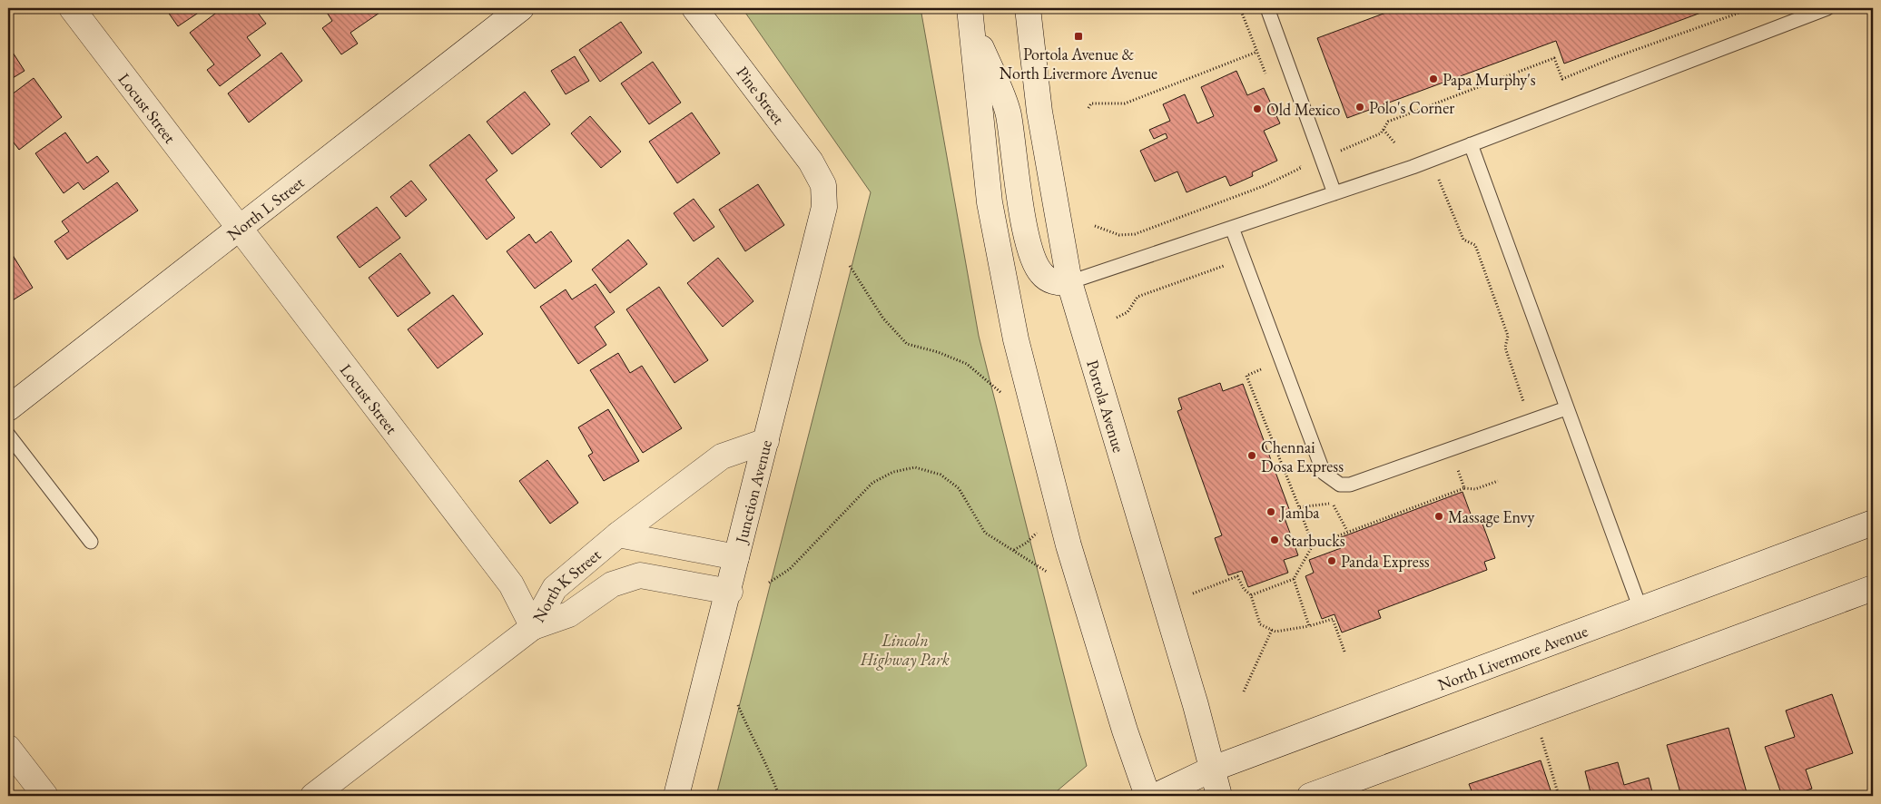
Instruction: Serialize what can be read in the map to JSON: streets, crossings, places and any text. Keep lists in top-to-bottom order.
{
  "streets": {
    "main road": [
      "Pine Street",
      "Locust Street",
      "North L Street",
      "Portola Avenue",
      "Junction Avenue",
      "North K Street",
      "North Livermore Avenue"
    ]
  },
  "crossings": [
    ["Pine Street", "Junction Avenue"],
    ["Locust Street", "North L Street"],
    ["Locust Street", "North K Street"],
    ["Portola Avenue", "North Livermore Avenue"],
    ["Junction Avenue", "North K Street"]
  ],
  "parks": ["Lincoln Highway Park"],
  "places": {
    "transit": ["Portola Avenue & North Livermore Avenue"],
    "other": [
      "Papa Murphy's",
      "Polo's Corner",
      "Old Mexico",
      "Chennai Dosa Express",
      "Jamba",
      "Massage Envy",
      "Starbucks",
      "Panda Express"
    ]
  }
}
